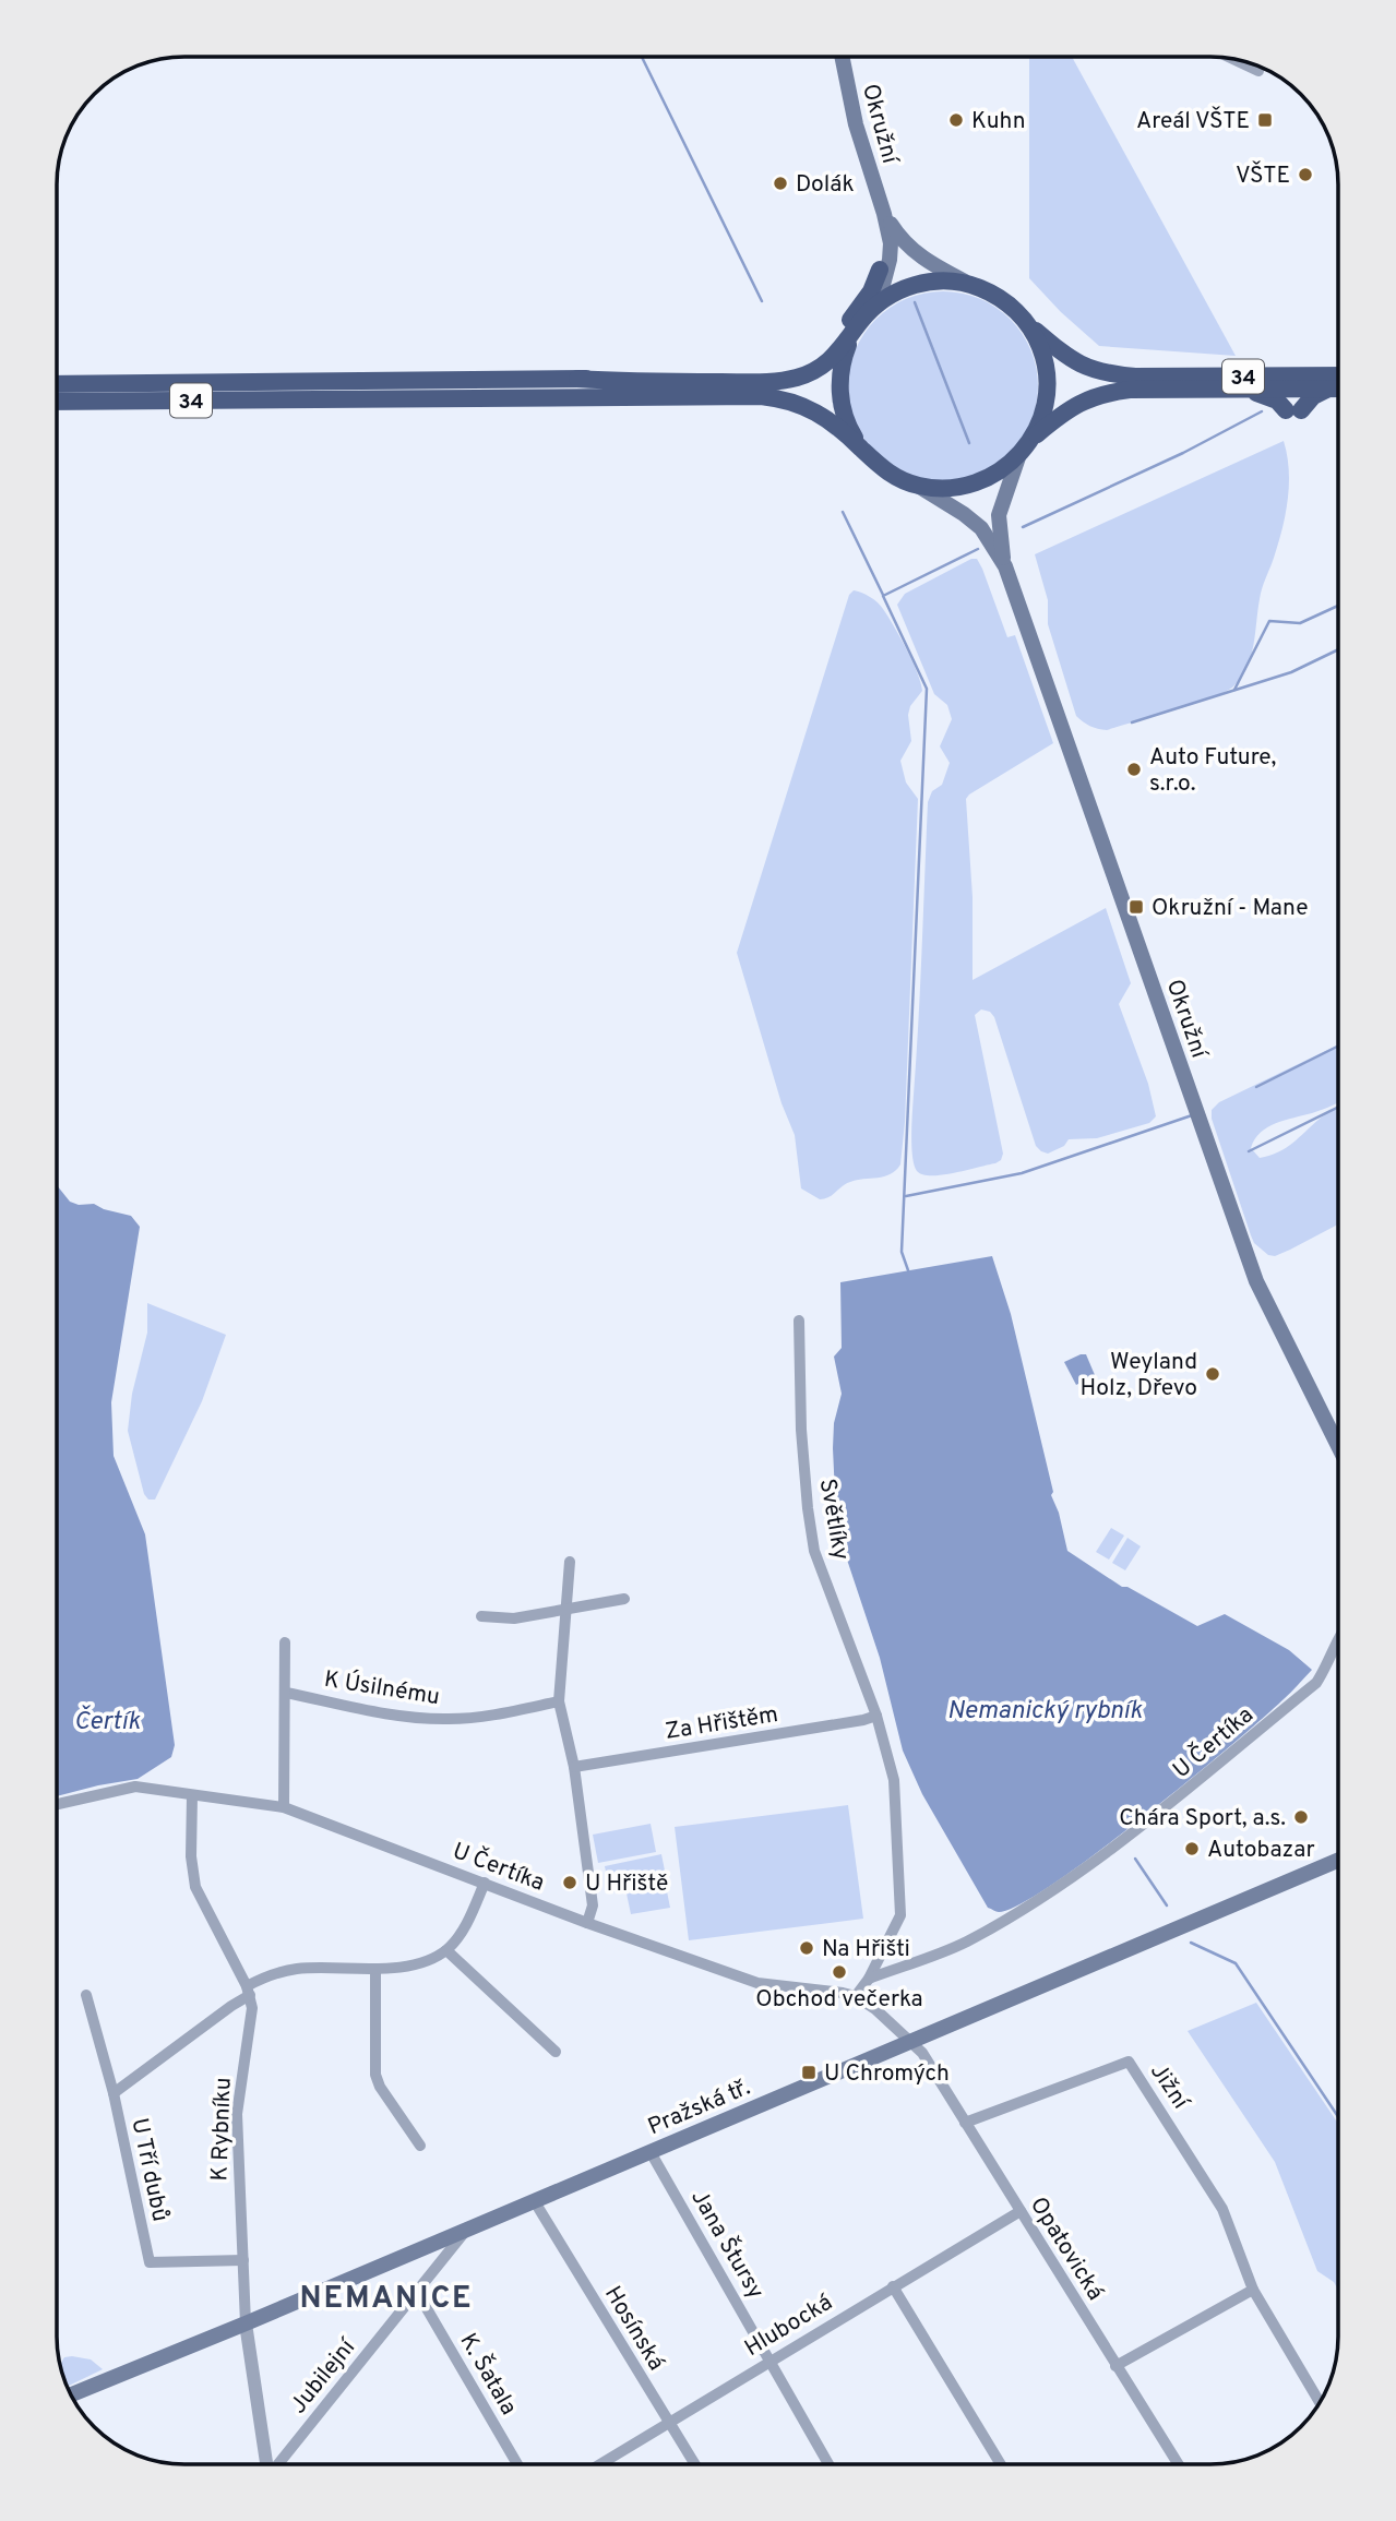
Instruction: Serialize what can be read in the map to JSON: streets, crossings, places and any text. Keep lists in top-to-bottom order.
{
  "streets": {
    "highway": ["34"],
    "main road": ["Okružní", "Pražská tř."],
    "street": [
      "Světlíky",
      "K Úsilnému",
      "Za Hřištěm",
      "U Čertíka",
      "Jižní",
      "K Rybníku",
      "U Tří dubů",
      "Jana Štursy",
      "Opatovická",
      "Hlubocká",
      "Hosínská",
      "K. Šatala",
      "Jubilejní"
    ]
  },
  "crossings": [
    ["Okružní", "34"],
    ["Světlíky", "Za Hřištěm"],
    ["U Čertíka", "K Rybníku"],
    ["U Čertíka", "Opatovická"],
    ["Jižní", "Opatovická"],
    ["Pražská tř.", "K Rybníku"],
    ["Pražská tř.", "Jana Štursy"],
    ["Pražská tř.", "Opatovická"],
    ["Pražská tř.", "Hosínská"],
    ["Pražská tř.", "Jubilejní"],
    ["K Rybníku", "U Tří dubů"],
    ["Jana Štursy", "Hlubocká"],
    ["Opatovická", "Hlubocká"],
    ["Hlubocká", "Hosínská"],
    ["K. Šatala", "Jubilejní"]
  ],
  "districts": ["NEMANICE"],
  "water": ["Nemanický rybník", "Čertík"],
  "places": {
    "other": [
      "Kuhn",
      "VŠTE",
      "Dolák",
      "Auto Future, s.r.o.",
      "Weyland Holz, Dřevo",
      "Chára Sport, a.s.",
      "Autobazar",
      "U Hřiště",
      "Na Hřišti",
      "Obchod večerka"
    ],
    "transit": ["Areál VŠTE", "Okružní - Mane", "U Chromých"]
  }
}
